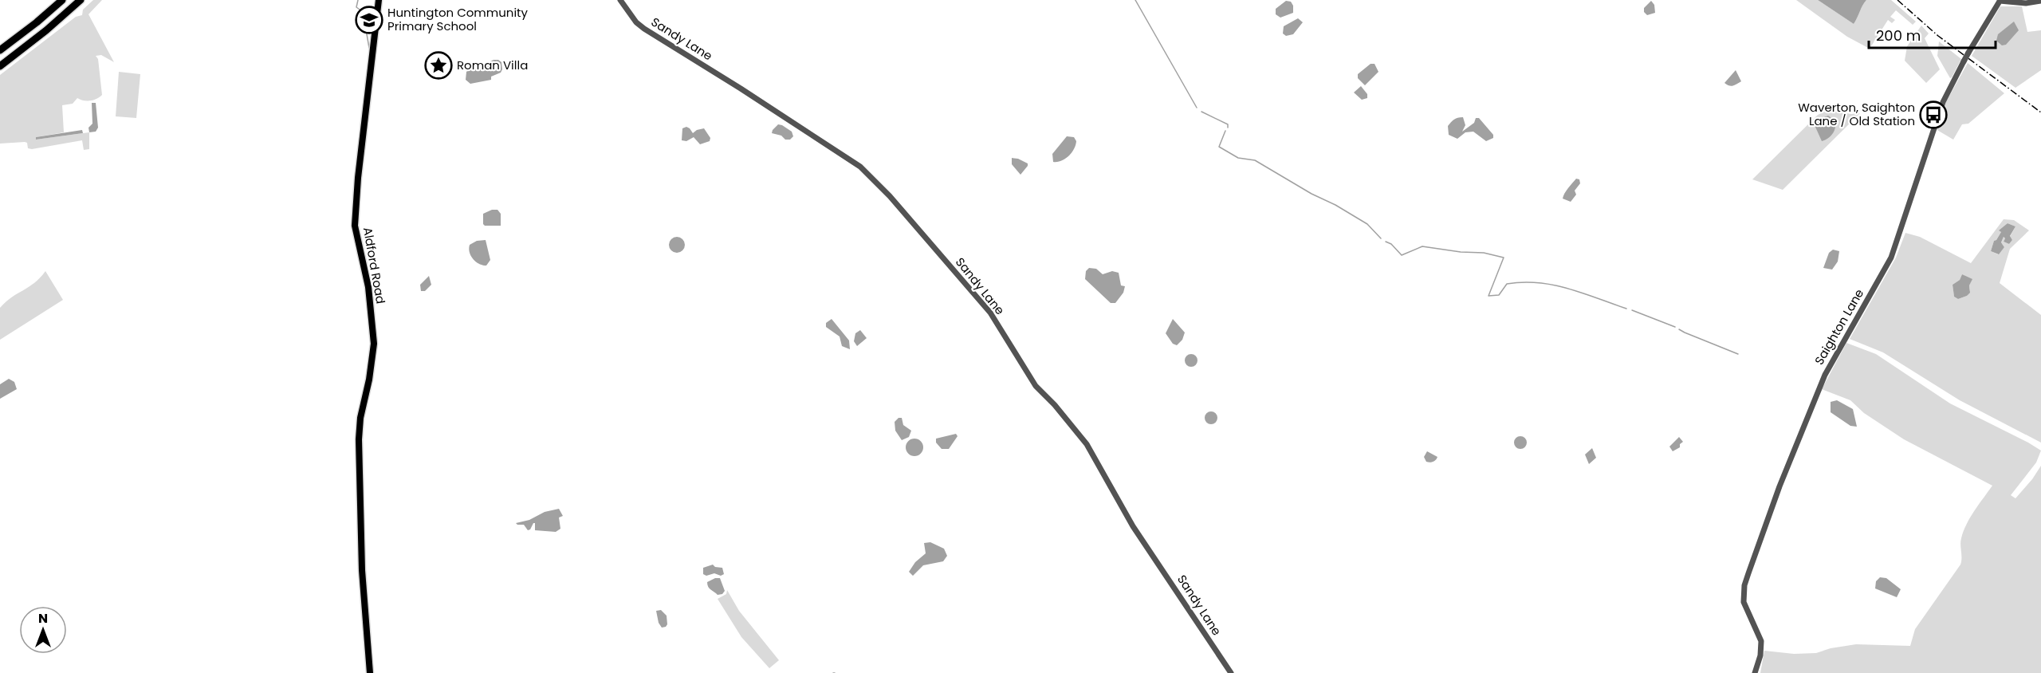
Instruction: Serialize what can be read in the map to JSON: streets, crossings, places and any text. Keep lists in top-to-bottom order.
{
  "streets": {
    "main road": ["Aldford Road"],
    "street": ["Sandy Lane", "Saighton Lane"]
  },
  "places": {
    "school or university": ["Huntington Community Primary School"],
    "place": ["Roman Villa"],
    "bus stop": ["Waverton, Saighton Lane / Old Station"]
  },
  "scale_bar": "200 m",
  "north": "top"
}
